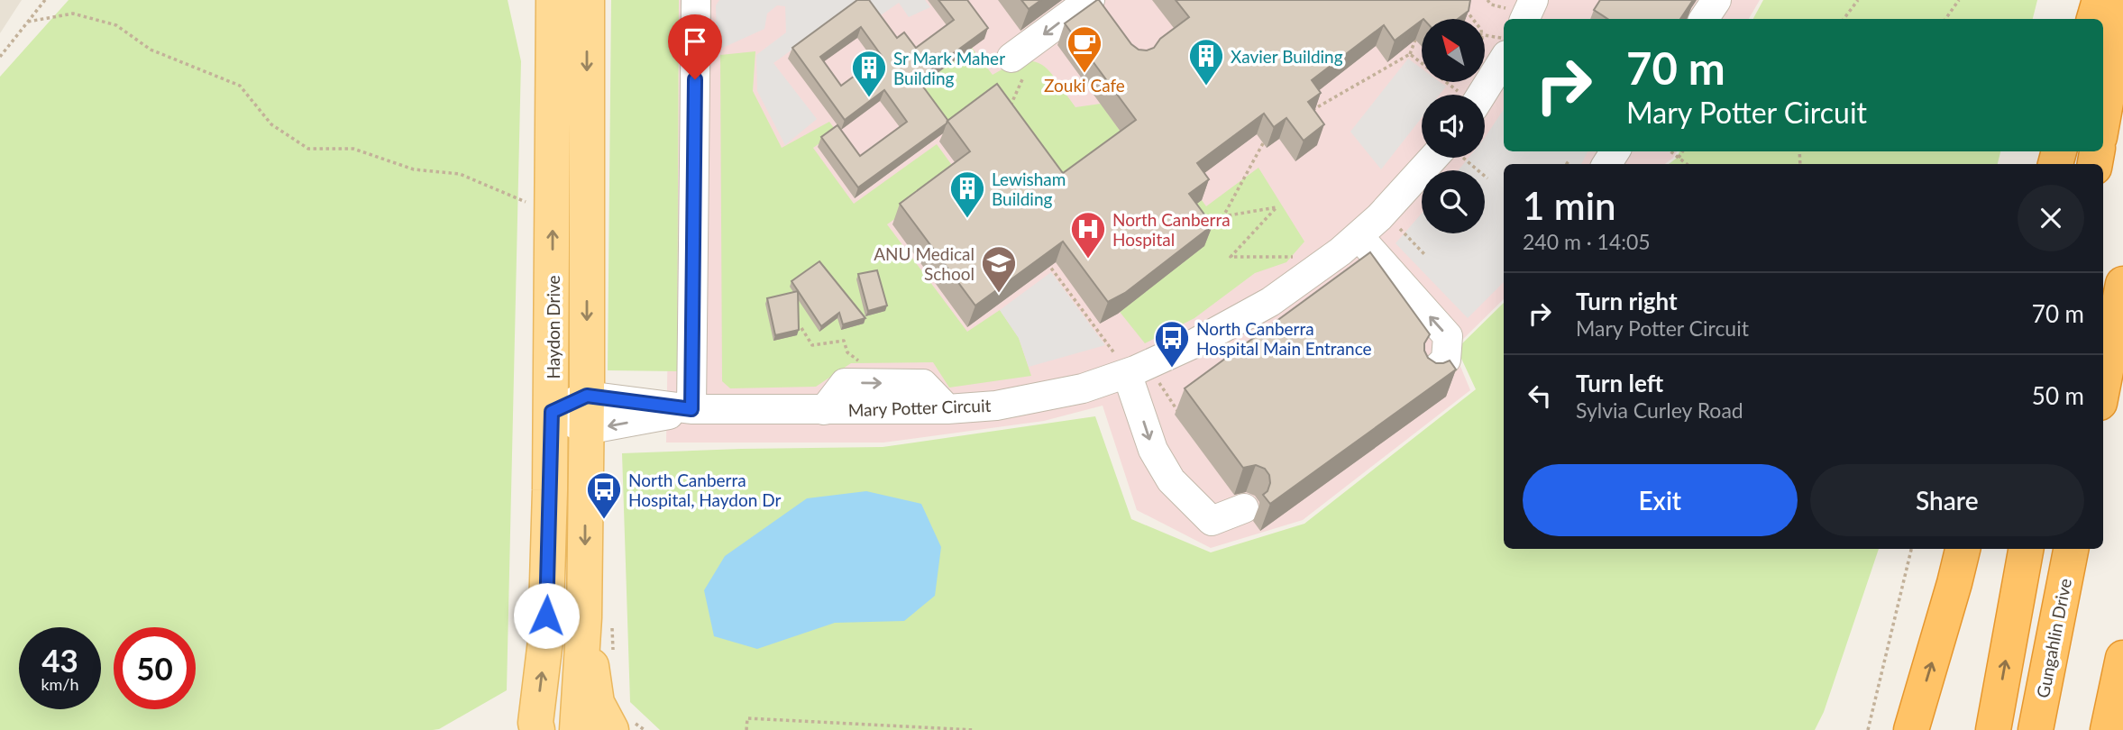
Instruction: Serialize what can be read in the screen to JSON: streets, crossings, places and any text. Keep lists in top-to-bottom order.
{
  "streets": {
    "highway": ["Gungahlin Drive"],
    "main road": ["Haydon Drive"],
    "street": ["Mary Potter Circuit"]
  },
  "crossings": [
    ["Haydon Drive", "Mary Potter Circuit"]
  ],
  "places": {
    "cafe": ["Zouki Cafe"],
    "building": ["Xavier Building", "Sr Mark Maher Building", "Lewisham Building"],
    "hospital": ["North Canberra Hospital"],
    "school or university": ["ANU Medical School"],
    "bus stop": ["North Canberra Hospital Main Entrance", "North Canberra Hospital, Haydon Dr"]
  },
  "north": "top left",
  "page": {
    "turn": ["70 m", "Mary Potter Circuit"],
    "heading": ["1 min", "240 m · 14:05"],
    "list": [
      {
        "name": "Turn right",
        "note": "Mary Potter Circuit",
        "value": "70 m"
      },
      {
        "name": "Turn left",
        "note": "Sylvia Curley Road",
        "value": "50 m"
      }
    ],
    "buttons": ["Exit", "Share"],
    "speed": "43 km/h",
    "limit": "50"
  }
}
